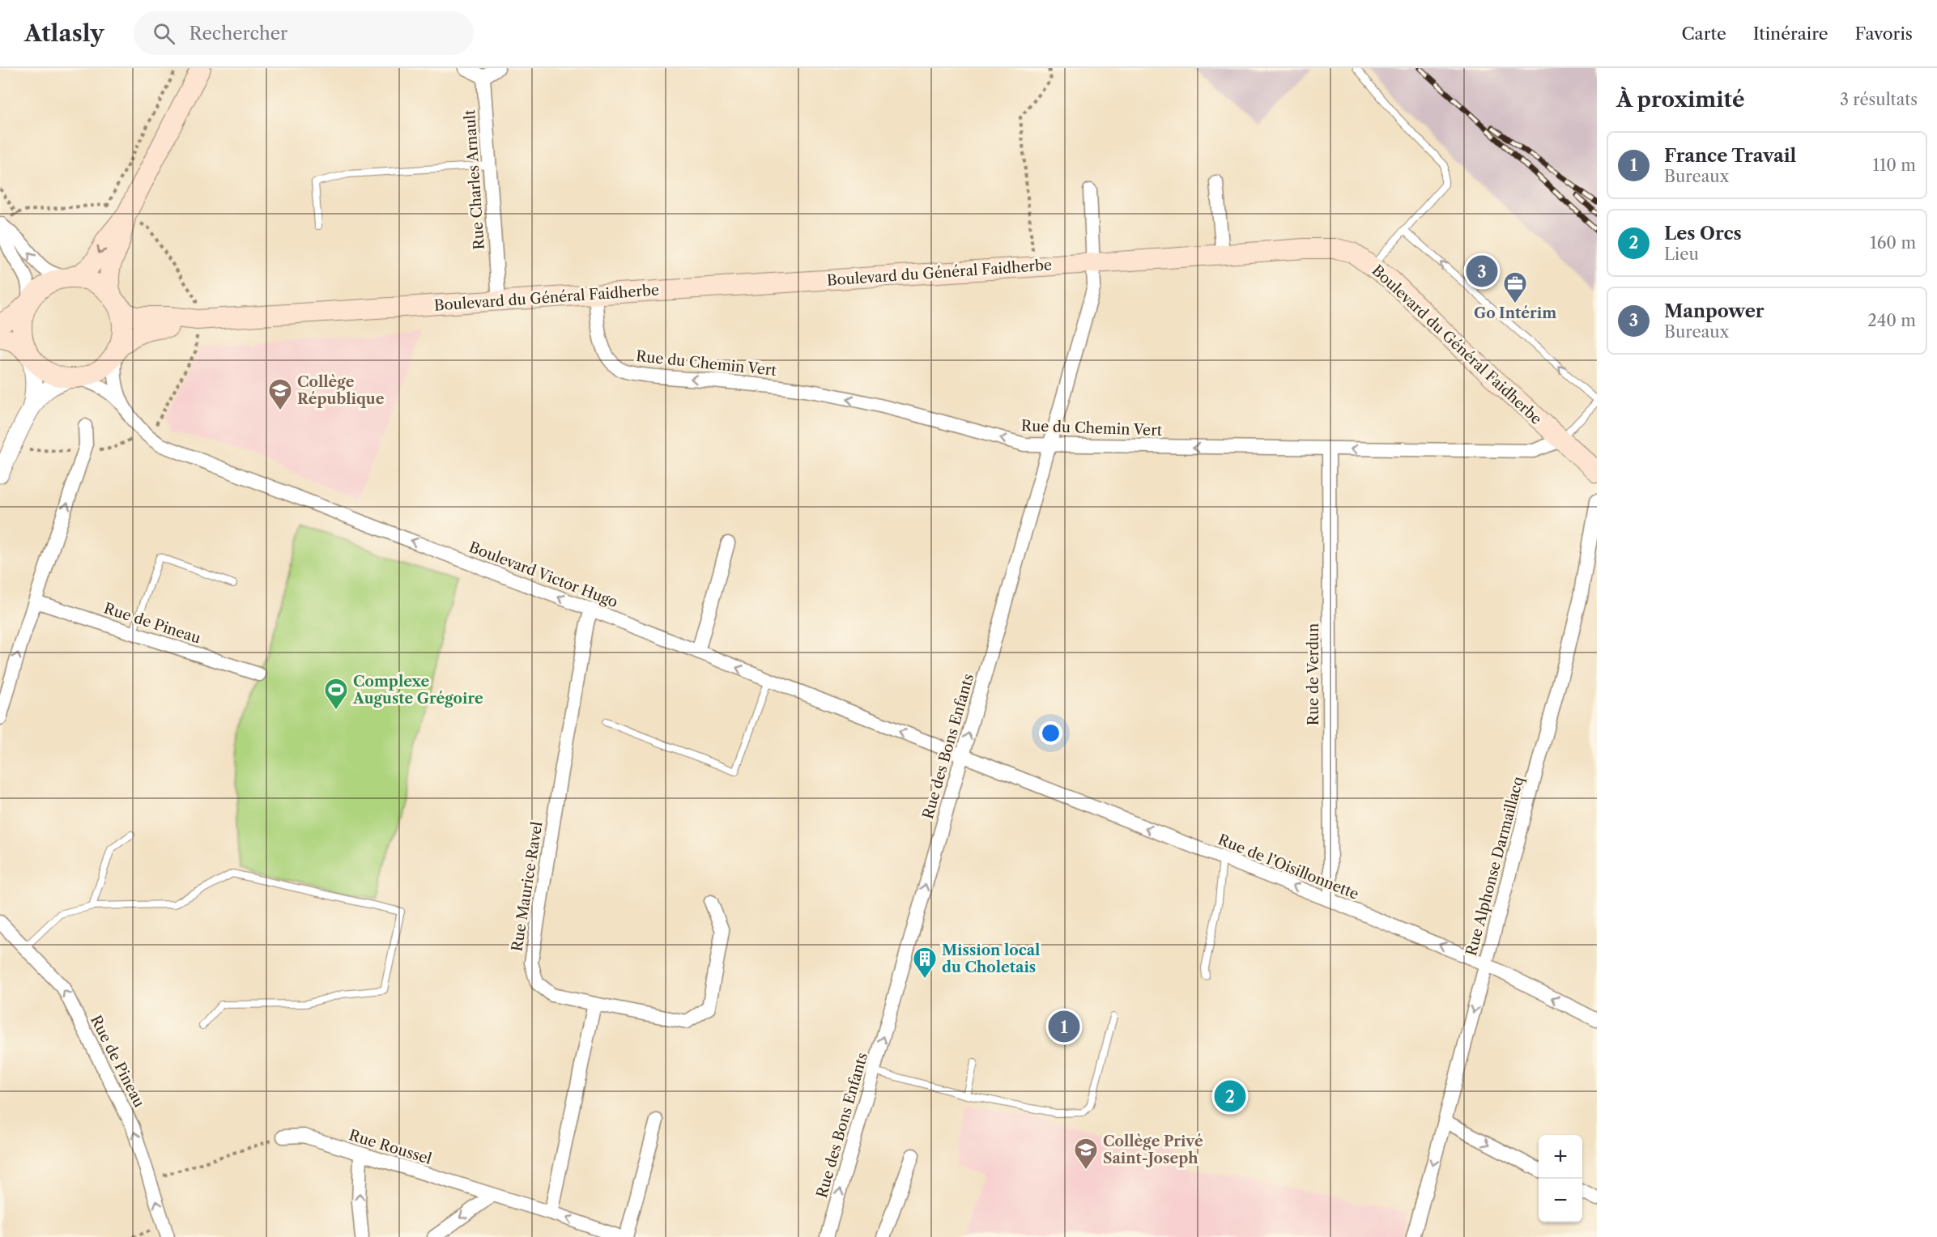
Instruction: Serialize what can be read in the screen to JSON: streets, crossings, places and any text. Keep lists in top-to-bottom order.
{
  "streets": {
    "main road": ["Boulevard du Général Faidherbe"],
    "street": [
      "Rue Charles Arnault",
      "Rue du Chemin Vert",
      "Boulevard Victor Hugo",
      "Rue de Pineau",
      "Rue de Verdun",
      "Rue des Bons Enfants",
      "Rue Alphonse Darmaillacq",
      "Rue de l’Oisillonnette",
      "Rue Maurice Ravel",
      "Rue Roussel"
    ]
  },
  "crossings": [
    ["Rue Charles Arnault", "Boulevard du Général Faidherbe"],
    ["Boulevard du Général Faidherbe", "Rue du Chemin Vert"],
    ["Boulevard du Général Faidherbe", "Boulevard Victor Hugo"],
    ["Boulevard du Général Faidherbe", "Rue des Bons Enfants"],
    ["Rue du Chemin Vert", "Rue de Verdun"],
    ["Rue du Chemin Vert", "Rue des Bons Enfants"],
    ["Boulevard Victor Hugo", "Rue des Bons Enfants"],
    ["Boulevard Victor Hugo", "Rue de l’Oisillonnette"],
    ["Boulevard Victor Hugo", "Rue Maurice Ravel"],
    ["Rue de Verdun", "Rue de l’Oisillonnette"],
    ["Rue des Bons Enfants", "Rue de l’Oisillonnette"],
    ["Rue Alphonse Darmaillacq", "Rue de l’Oisillonnette"]
  ],
  "one_way": [
    "Rue du Chemin Vert",
    "Boulevard Victor Hugo",
    "Rue de Pineau",
    "Rue des Bons Enfants",
    "Rue Alphonse Darmaillacq",
    "Rue de l’Oisillonnette"
  ],
  "places": {
    "office": ["Go Intérim"],
    "school or university": ["Collège République", "Collège Privé Saint-Joseph"],
    "sports": ["Complexe Auguste Grégoire"],
    "building": ["Mission local du Choletais"]
  },
  "page": {
    "header": "Atlasly",
    "search": "Rechercher",
    "nav": ["Carte", "Itinéraire", "Favoris"],
    "heading": ["À proximité", "3 résultats"],
    "list": [
      {
        "mark": "1",
        "name": "France Travail",
        "note": "Bureaux",
        "value": "110 m"
      },
      {
        "mark": "2",
        "name": "Les Orcs",
        "note": "Lieu",
        "value": "160 m"
      },
      {
        "mark": "3",
        "name": "Manpower",
        "note": "Bureaux",
        "value": "240 m"
      }
    ],
    "pins": ["3", "1", "2"],
    "map_buttons": ["+", "−"]
  }
}
